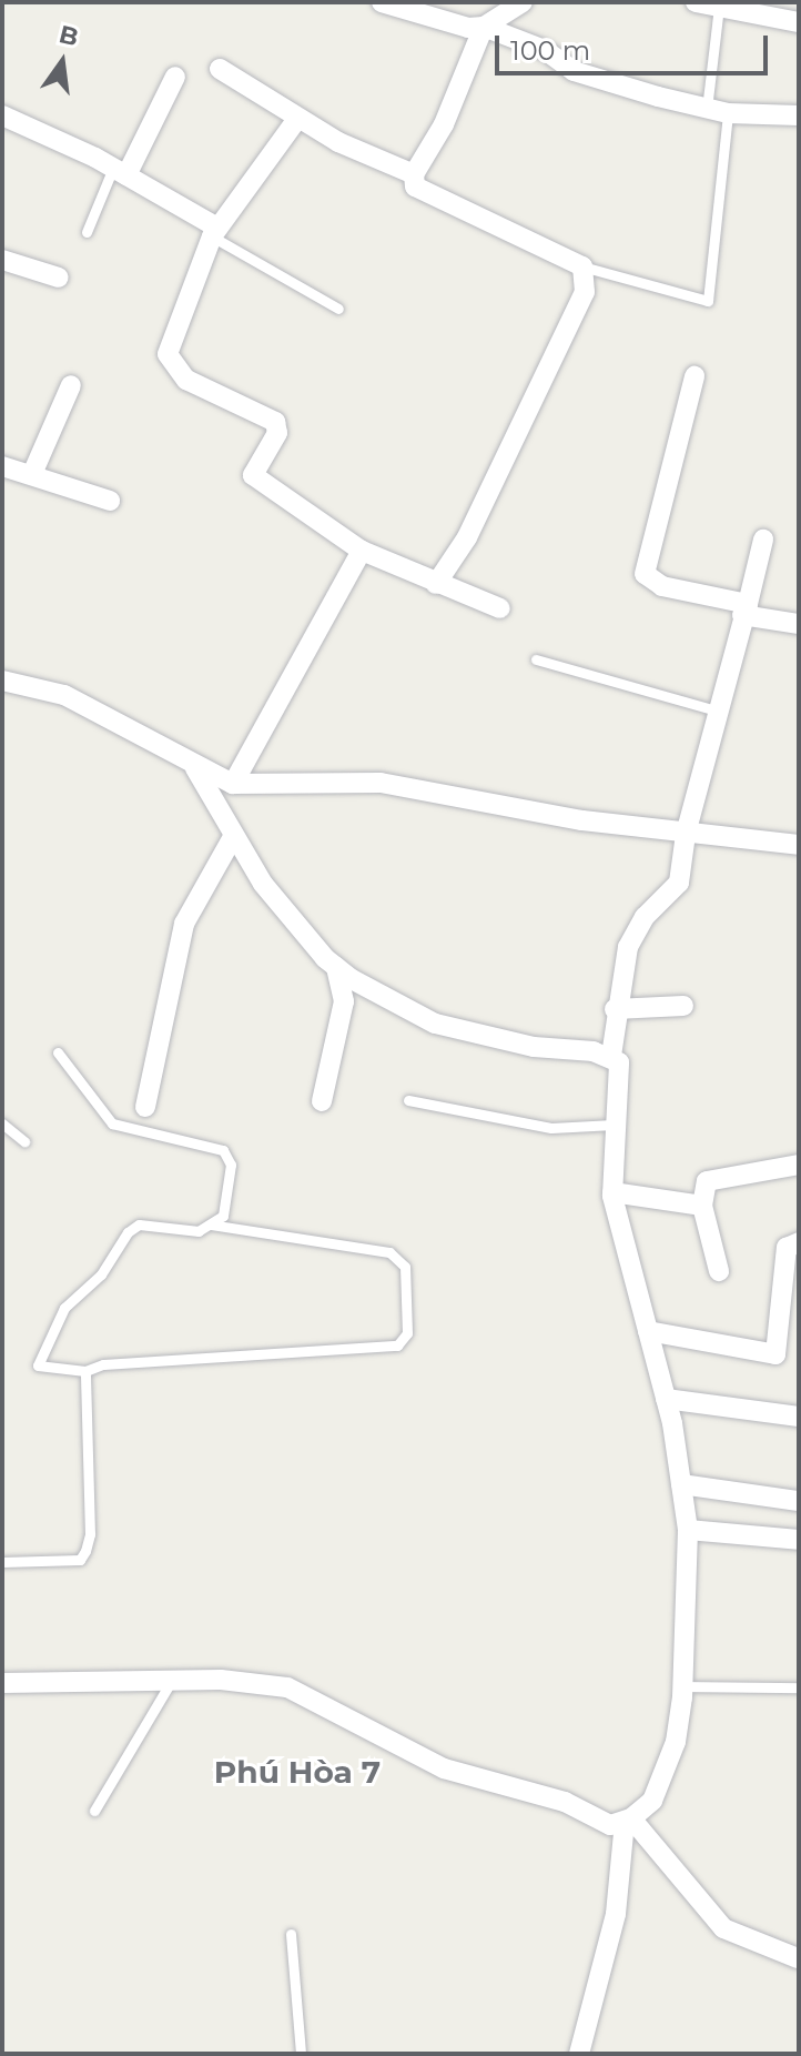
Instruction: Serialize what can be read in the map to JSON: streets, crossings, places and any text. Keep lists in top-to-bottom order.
{
  "districts": ["Phú Hòa 7"],
  "scale_bar": "100 m",
  "north": "top"
}
